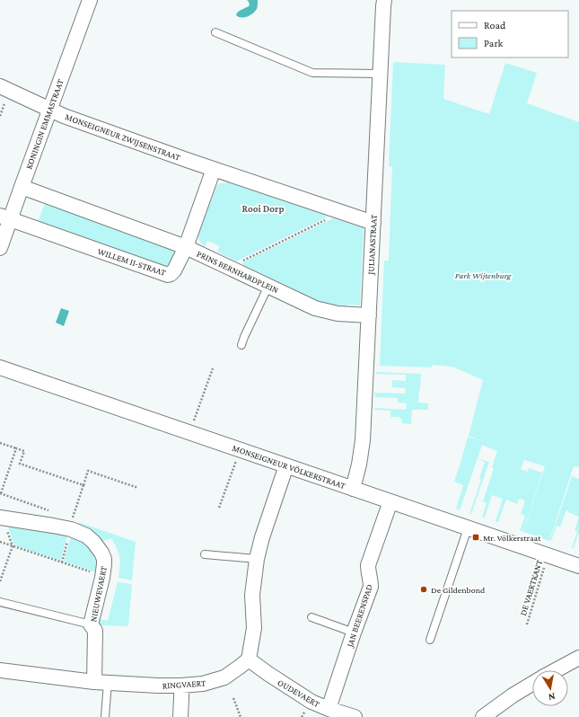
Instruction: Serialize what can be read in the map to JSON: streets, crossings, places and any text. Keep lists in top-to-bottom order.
{
  "streets": {
    "street": [
      "KONINGIN EMMASTRAAT",
      "MONSEIGNEUR ZWIJSENSTRAAT",
      "JULIANASTRAAT",
      "WILLEM II-STRAAT",
      "PRINS BERNHARDPLEIN",
      "MONSEIGNEUR VÖLKERSTRAAT",
      "NIEUWEVAERT",
      "JAN BEERENSPAD",
      "RINGVAERT",
      "OUDEVAERT"
    ],
    "path": ["DE VAERTKANT"]
  },
  "crossings": [
    ["KONINGIN EMMASTRAAT", "MONSEIGNEUR ZWIJSENSTRAAT"],
    ["KONINGIN EMMASTRAAT", "WILLEM II-STRAAT"],
    ["MONSEIGNEUR ZWIJSENSTRAAT", "PRINS BERNHARDPLEIN"],
    ["JULIANASTRAAT", "PRINS BERNHARDPLEIN"],
    ["JULIANASTRAAT", "MONSEIGNEUR VÖLKERSTRAAT"],
    ["WILLEM II-STRAAT", "PRINS BERNHARDPLEIN"],
    ["MONSEIGNEUR VÖLKERSTRAAT", "DE VAERTKANT"],
    ["MONSEIGNEUR VÖLKERSTRAAT", "JAN BEERENSPAD"],
    ["NIEUWEVAERT", "RINGVAERT"],
    ["JAN BEERENSPAD", "OUDEVAERT"],
    ["RINGVAERT", "OUDEVAERT"]
  ],
  "districts": ["Rooi Dorp"],
  "parks": ["Park Wijtenburg"],
  "places": {
    "transit": ["Mr. Völkerstraat"],
    "other": ["De Gildenbond"]
  },
  "legend": ["Road", "Park"],
  "north": "bottom"
}
